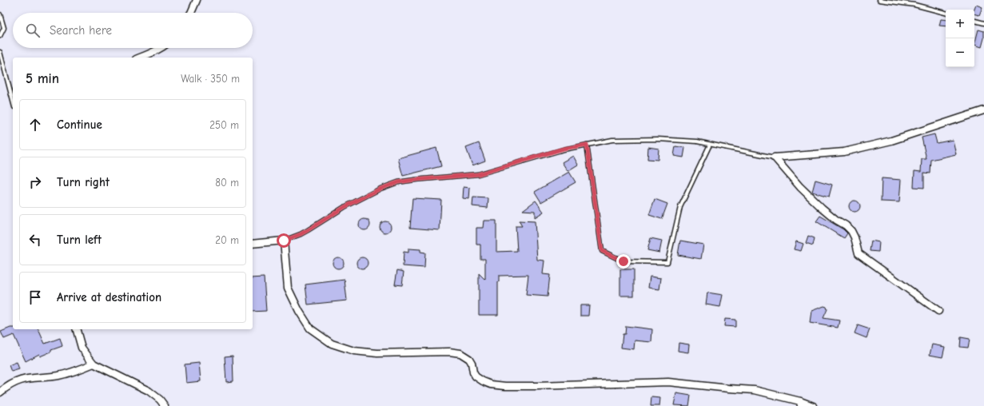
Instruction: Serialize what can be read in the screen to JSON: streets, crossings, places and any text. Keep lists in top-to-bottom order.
{
  "page": {
    "map_buttons": ["+", "−"],
    "search": "Search here",
    "heading": ["5 min", "Walk · 350 m"],
    "list": [
      ["Continue", "250 m"],
      ["Turn right", "80 m"],
      ["Turn left", "20 m"],
      "Arrive at destination"
    ]
  }
}
